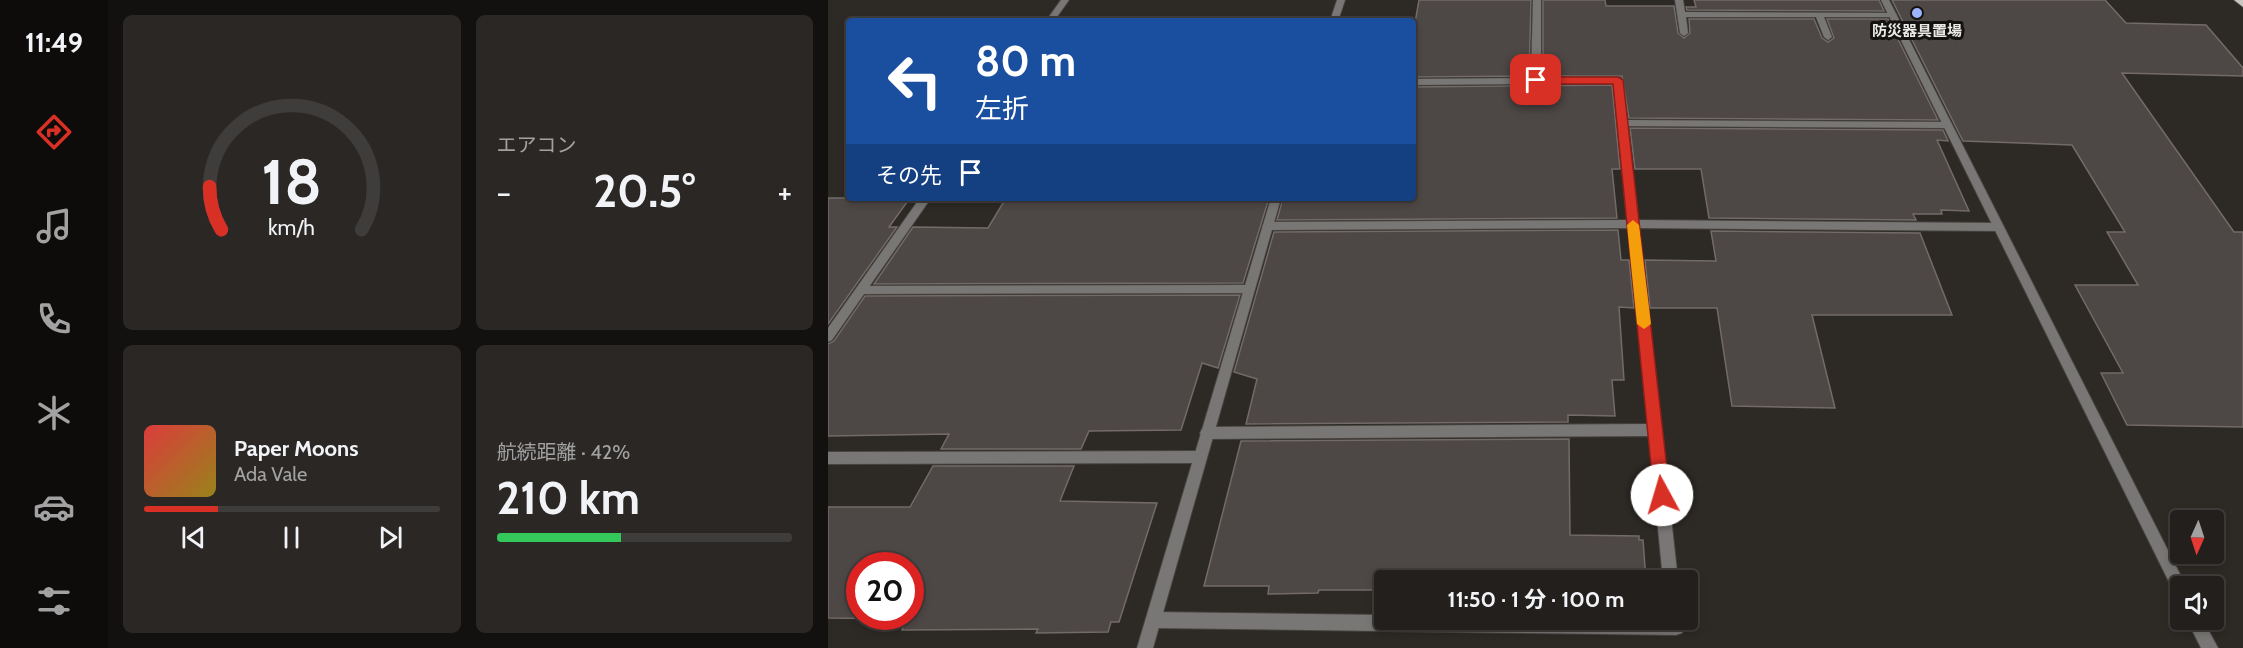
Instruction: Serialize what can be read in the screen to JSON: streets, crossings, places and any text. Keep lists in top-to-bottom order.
{
  "places": ["防災器具置場"],
  "north": "bottom",
  "page": {
    "tabs": "11:49",
    "tile": [
      "エアコン",
      ["航続距離 · 42%", "210 km"]
    ],
    "turn": ["80 m", "左折"],
    "then": "その先",
    "heat": ["−", "20.5°", "+"],
    "song": ["Paper Moons", "Ada Vale"],
    "limit": "20",
    "trip": "11:50 · 1 分 · 100 m",
    "gauge": ["18", "km/h"]
  }
}
